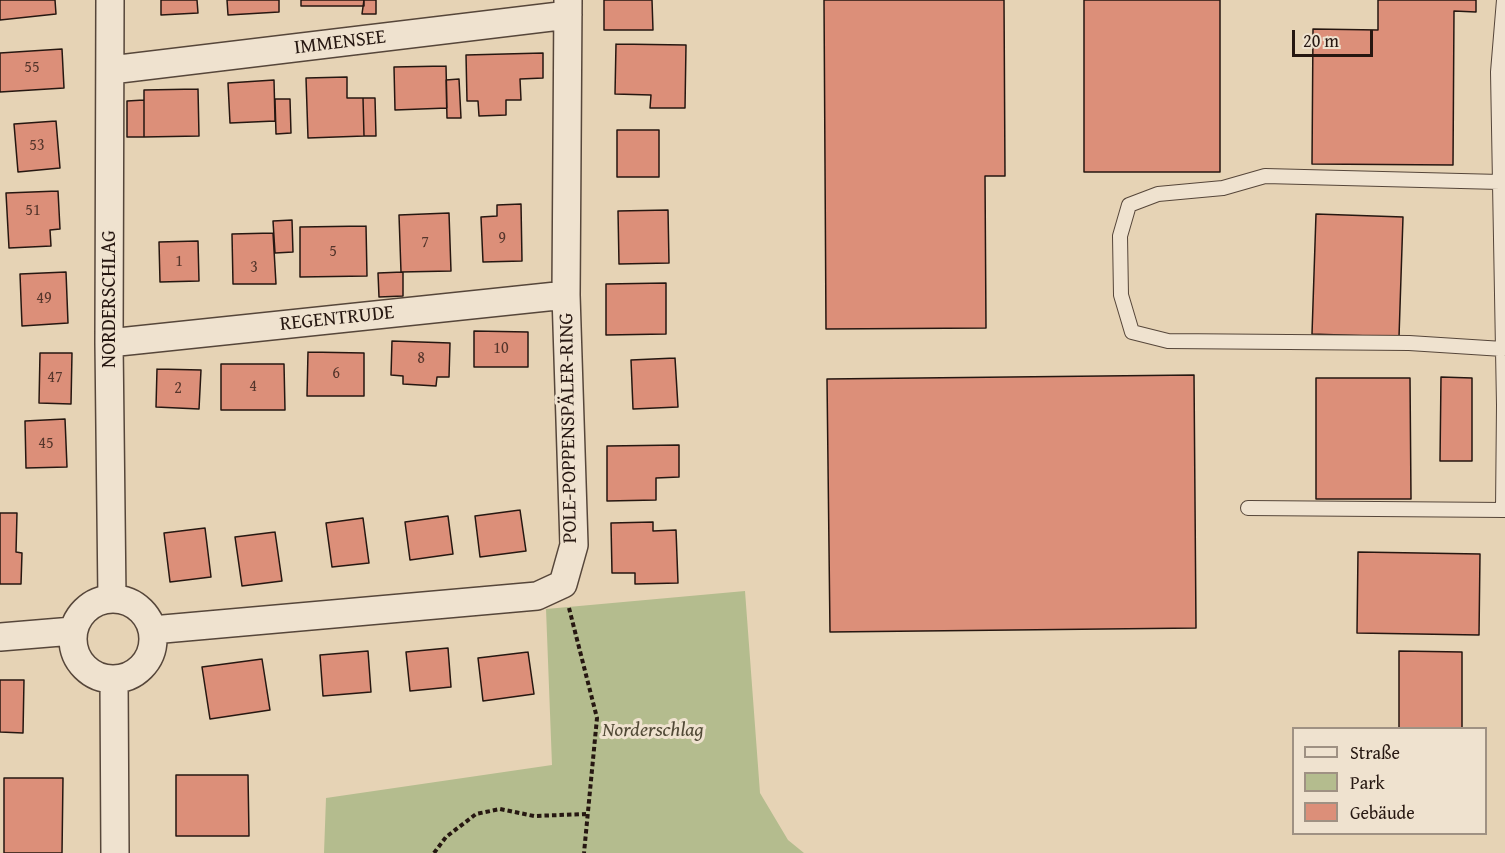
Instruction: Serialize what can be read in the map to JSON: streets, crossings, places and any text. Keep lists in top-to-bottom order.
{
  "streets": {
    "street": [
      "IMMENSEE",
      "NORDERSCHLAG",
      "REGENTRUDE",
      "POLE-POPPENSPÄLER-RING"
    ]
  },
  "crossings": [
    ["IMMENSEE", "NORDERSCHLAG"],
    ["IMMENSEE", "POLE-POPPENSPÄLER-RING"],
    ["NORDERSCHLAG", "REGENTRUDE"],
    ["REGENTRUDE", "POLE-POPPENSPÄLER-RING"]
  ],
  "parks": ["Norderschlag"],
  "house_numbers": [
    "55",
    "53",
    "51",
    "9",
    "7",
    "5",
    "1",
    "3",
    "49",
    "10",
    "8",
    "6",
    "47",
    "4",
    "2",
    "45"
  ],
  "legend": ["Straße", "Park", "Gebäude"],
  "scale_bar": "20 m"
}
